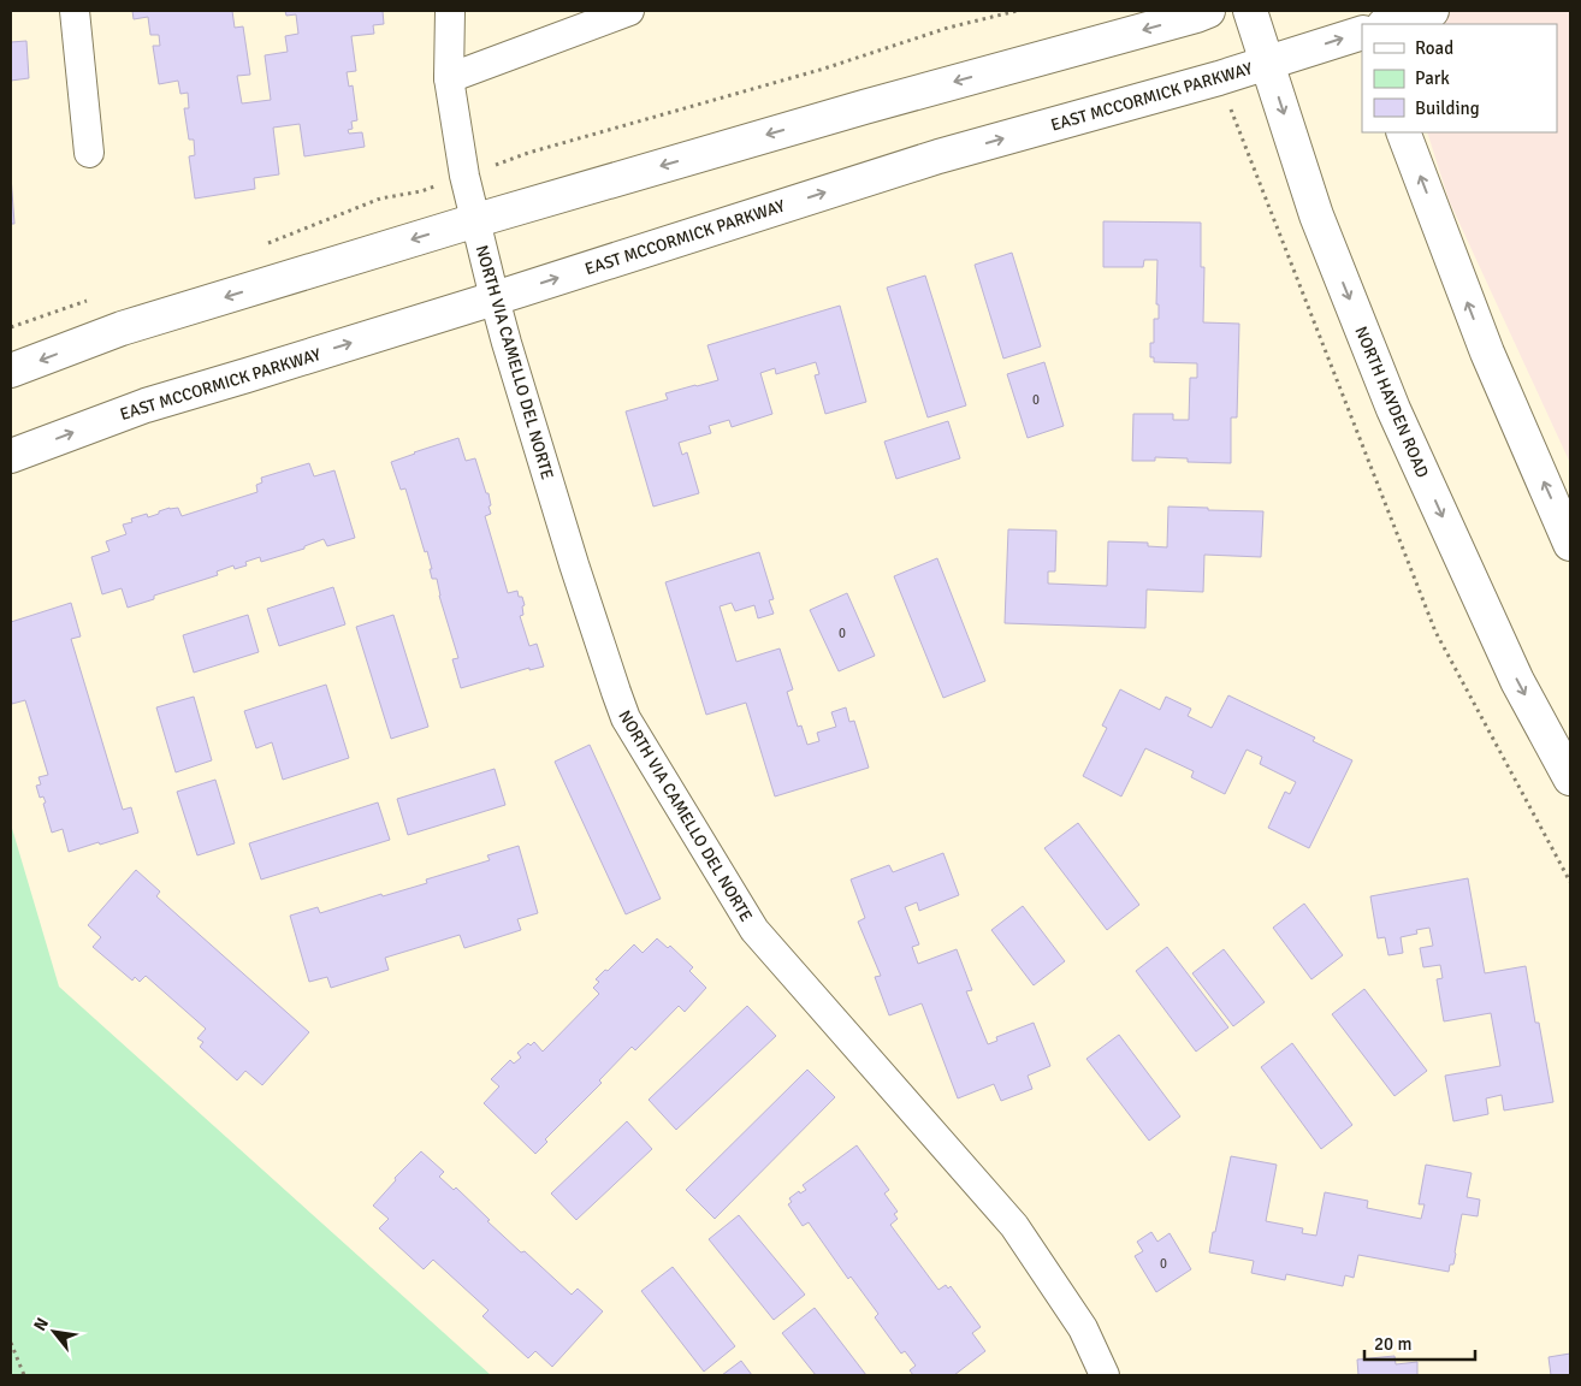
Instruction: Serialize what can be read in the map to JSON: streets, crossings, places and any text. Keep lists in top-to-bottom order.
{
  "streets": {
    "main road": ["EAST MCCORMICK PARKWAY", "NORTH HAYDEN ROAD"],
    "street": ["NORTH VIA CAMELLO DEL NORTE"]
  },
  "crossings": [
    ["EAST MCCORMICK PARKWAY", "NORTH VIA CAMELLO DEL NORTE"],
    ["EAST MCCORMICK PARKWAY", "NORTH HAYDEN ROAD"]
  ],
  "house_numbers": ["0", "0", "0"],
  "legend": ["Road", "Park", "Building"],
  "scale_bar": "20 m",
  "north": "top left"
}
